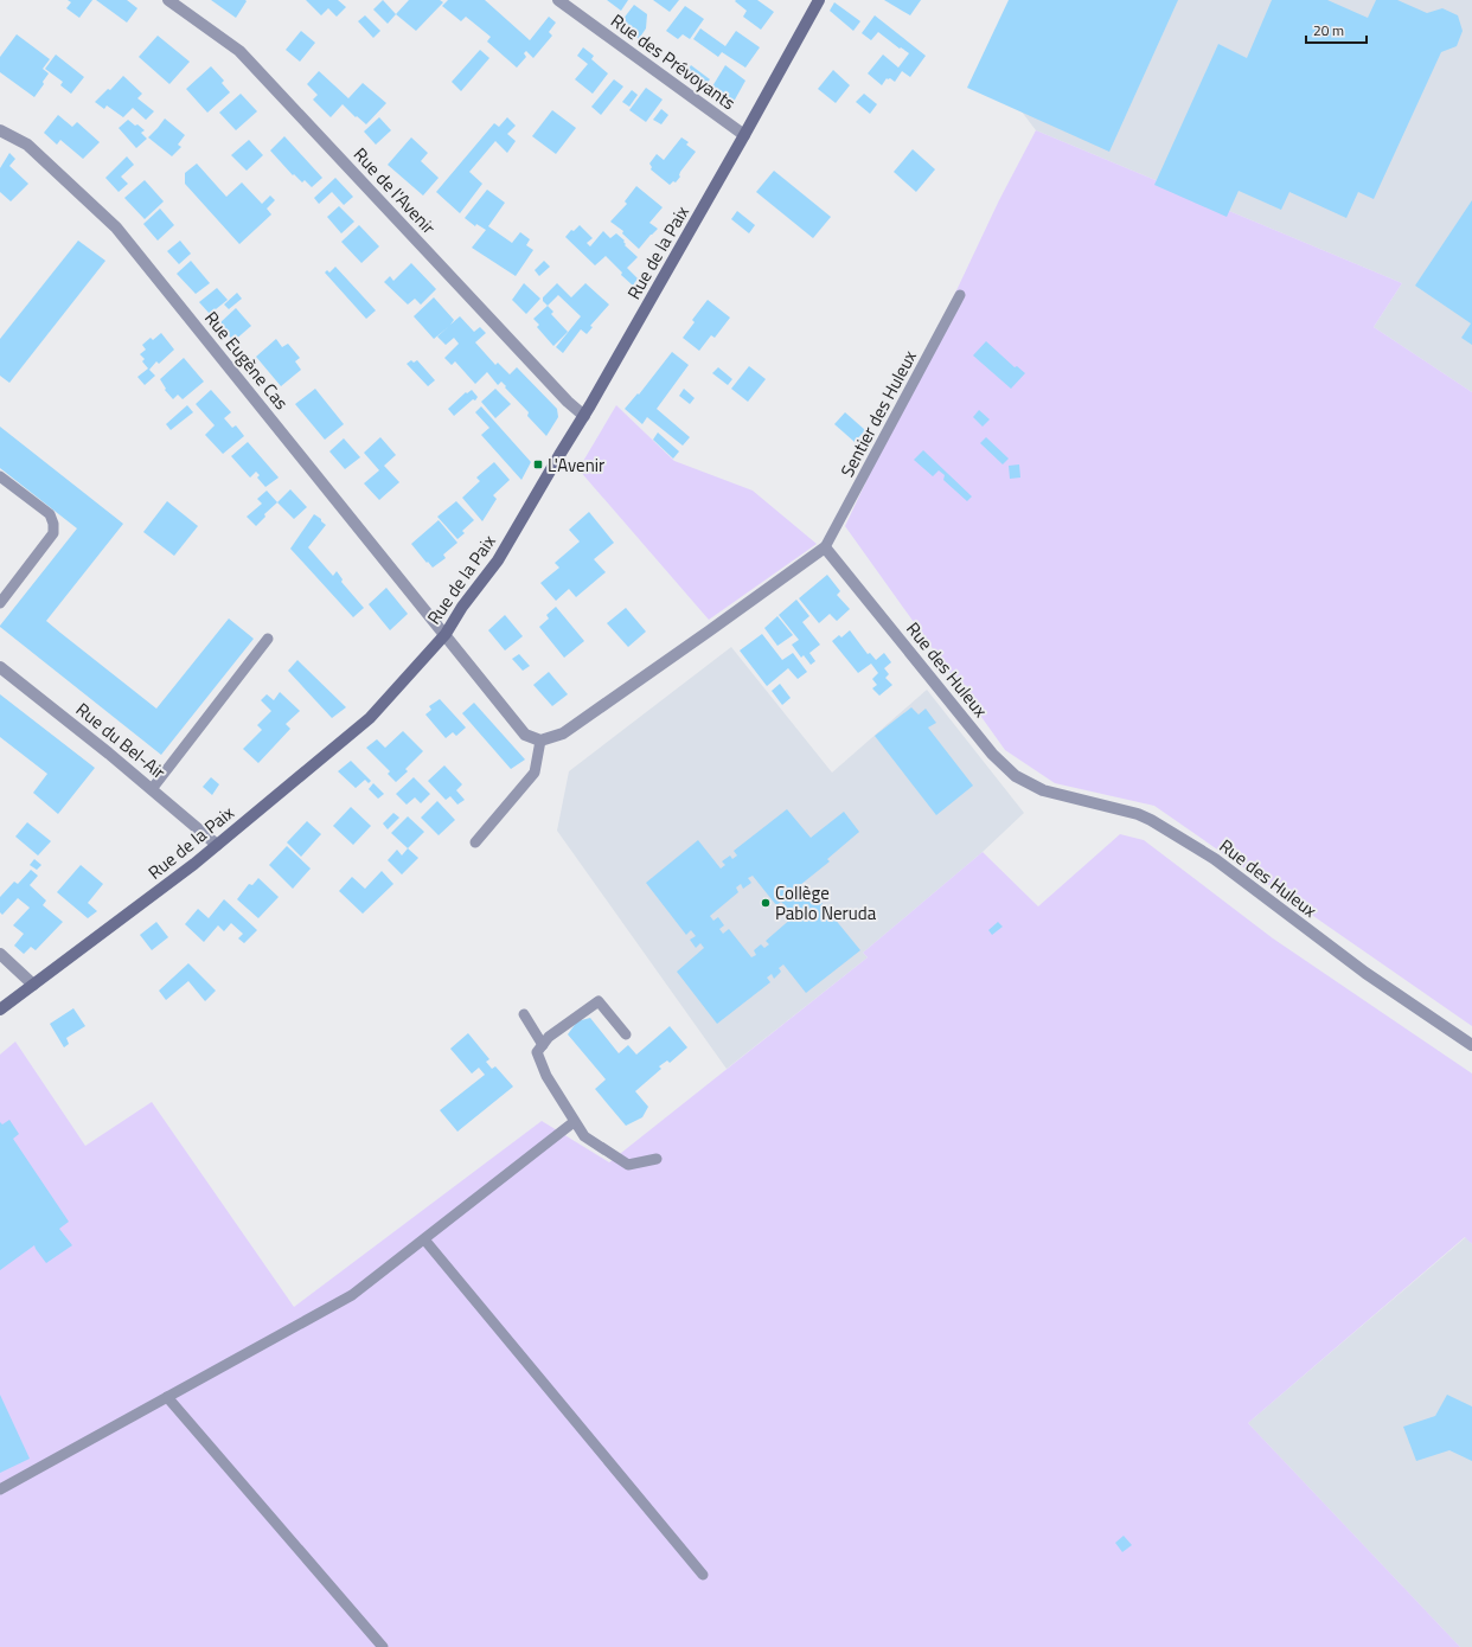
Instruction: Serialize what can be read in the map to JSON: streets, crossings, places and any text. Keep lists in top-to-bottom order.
{
  "streets": {
    "street": [
      "Rue des Prévoyants",
      "Rue de l'Avenir",
      "Rue de la Paix",
      "Rue Eugène Cas",
      "Rue des Huleux",
      "Rue du Bel-Air"
    ],
    "lane": ["Sentier des Huleux"]
  },
  "crossings": [
    ["Rue des Prévoyants", "Rue de la Paix"],
    ["Rue de l'Avenir", "Rue de la Paix"],
    ["Rue de la Paix", "Rue Eugène Cas"],
    ["Rue de la Paix", "Rue du Bel-Air"],
    ["Sentier des Huleux", "Rue des Huleux"]
  ],
  "places": {
    "transit": ["L'Avenir"],
    "other": ["Collège Pablo Neruda"]
  },
  "scale_bar": "20 m"
}
